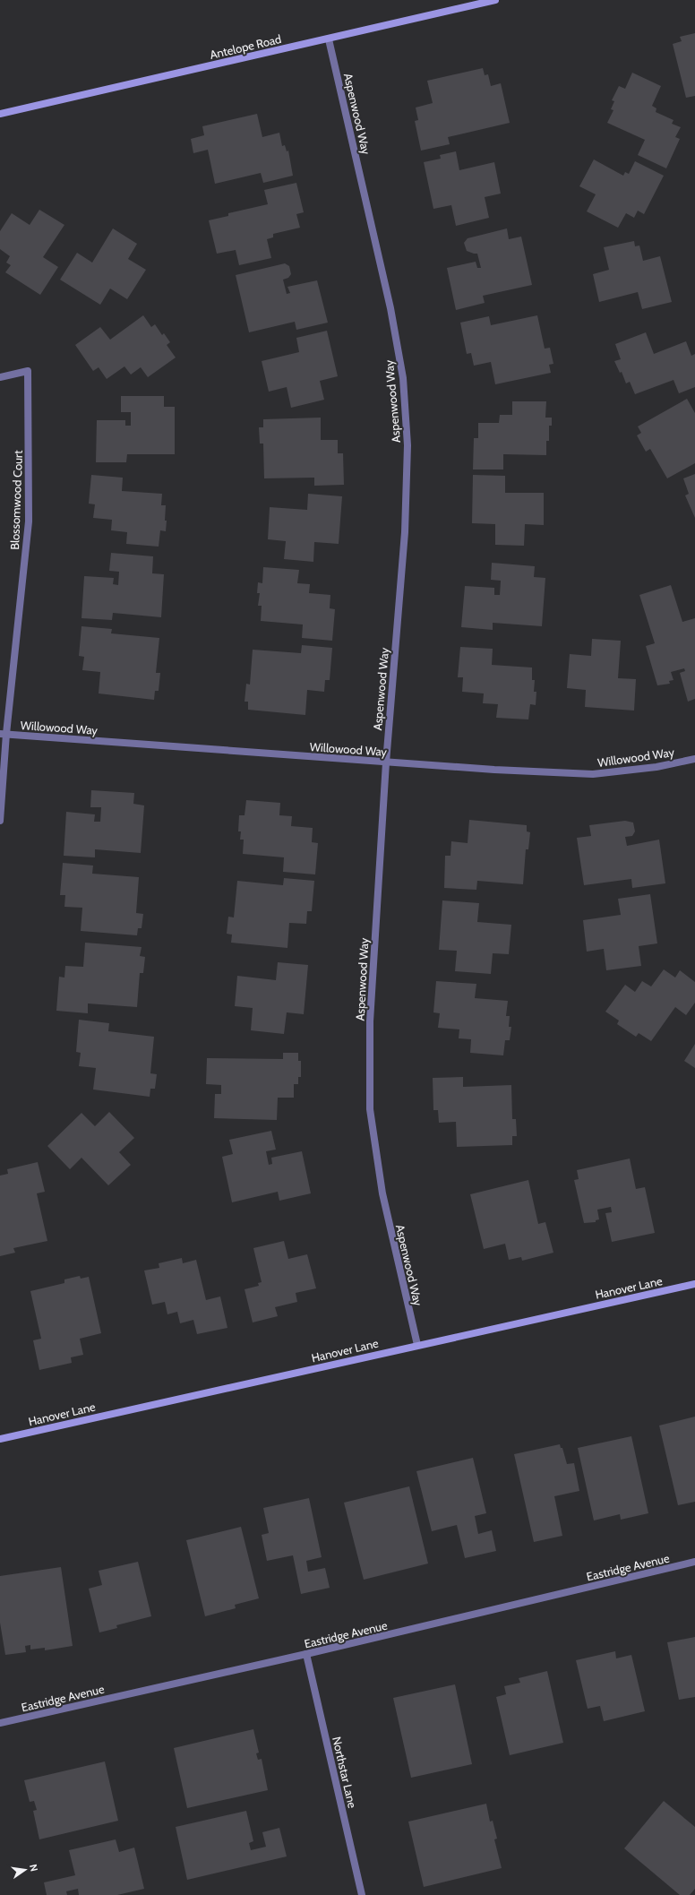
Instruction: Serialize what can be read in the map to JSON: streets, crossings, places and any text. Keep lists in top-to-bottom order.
{
  "streets": {
    "street": [
      "Antelope Road",
      "Aspenwood Way",
      "Blossomwood Court",
      "Willowood Way",
      "Hanover Lane",
      "Eastridge Avenue",
      "Northstar Lane"
    ]
  },
  "crossings": [
    ["Antelope Road", "Aspenwood Way"],
    ["Aspenwood Way", "Willowood Way"],
    ["Aspenwood Way", "Hanover Lane"],
    ["Blossomwood Court", "Willowood Way"],
    ["Eastridge Avenue", "Northstar Lane"]
  ],
  "north": "right"
}
